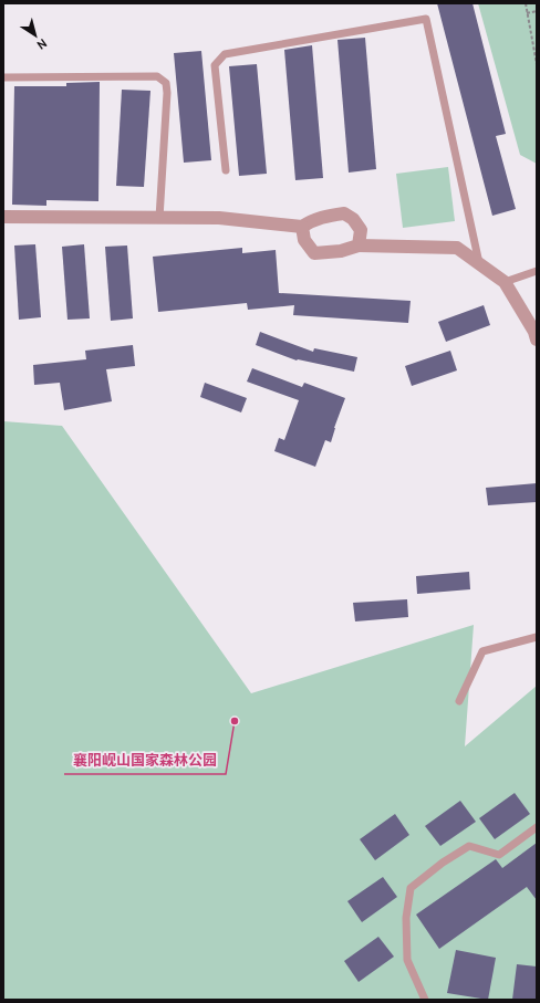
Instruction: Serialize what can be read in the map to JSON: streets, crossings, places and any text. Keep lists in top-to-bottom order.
{
  "places": ["襄阳岘山国家森林公园"],
  "north": "bottom right"
}
